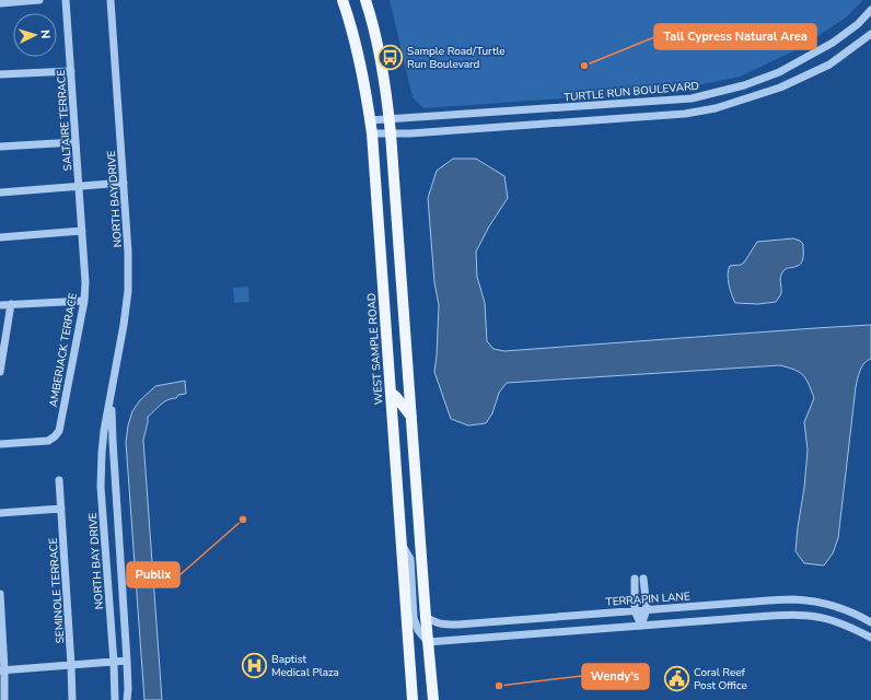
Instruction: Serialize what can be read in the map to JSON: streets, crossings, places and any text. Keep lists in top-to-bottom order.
{
  "streets": {
    "main road": ["WEST SAMPLE ROAD"],
    "street": [
      "TURTLE RUN BOULEVARD",
      "SALTAIRE TERRACE",
      "NORTH BAY DRIVE",
      "AMBERJACK TERRACE",
      "SEMINOLE TERRACE",
      "TERRAPIN LANE"
    ]
  },
  "crossings": [
    ["TURTLE RUN BOULEVARD", "WEST SAMPLE ROAD"],
    ["SALTAIRE TERRACE", "AMBERJACK TERRACE"]
  ],
  "places": {
    "bus stop": ["Sample Road/Turtle Run Boulevard"],
    "other": ["Tall Cypress Natural Area", "Publix", "Wendy's"],
    "hospital": ["Baptist Medical Plaza"],
    "public building": ["Coral Reef Post Office"]
  },
  "north": "right"
}
